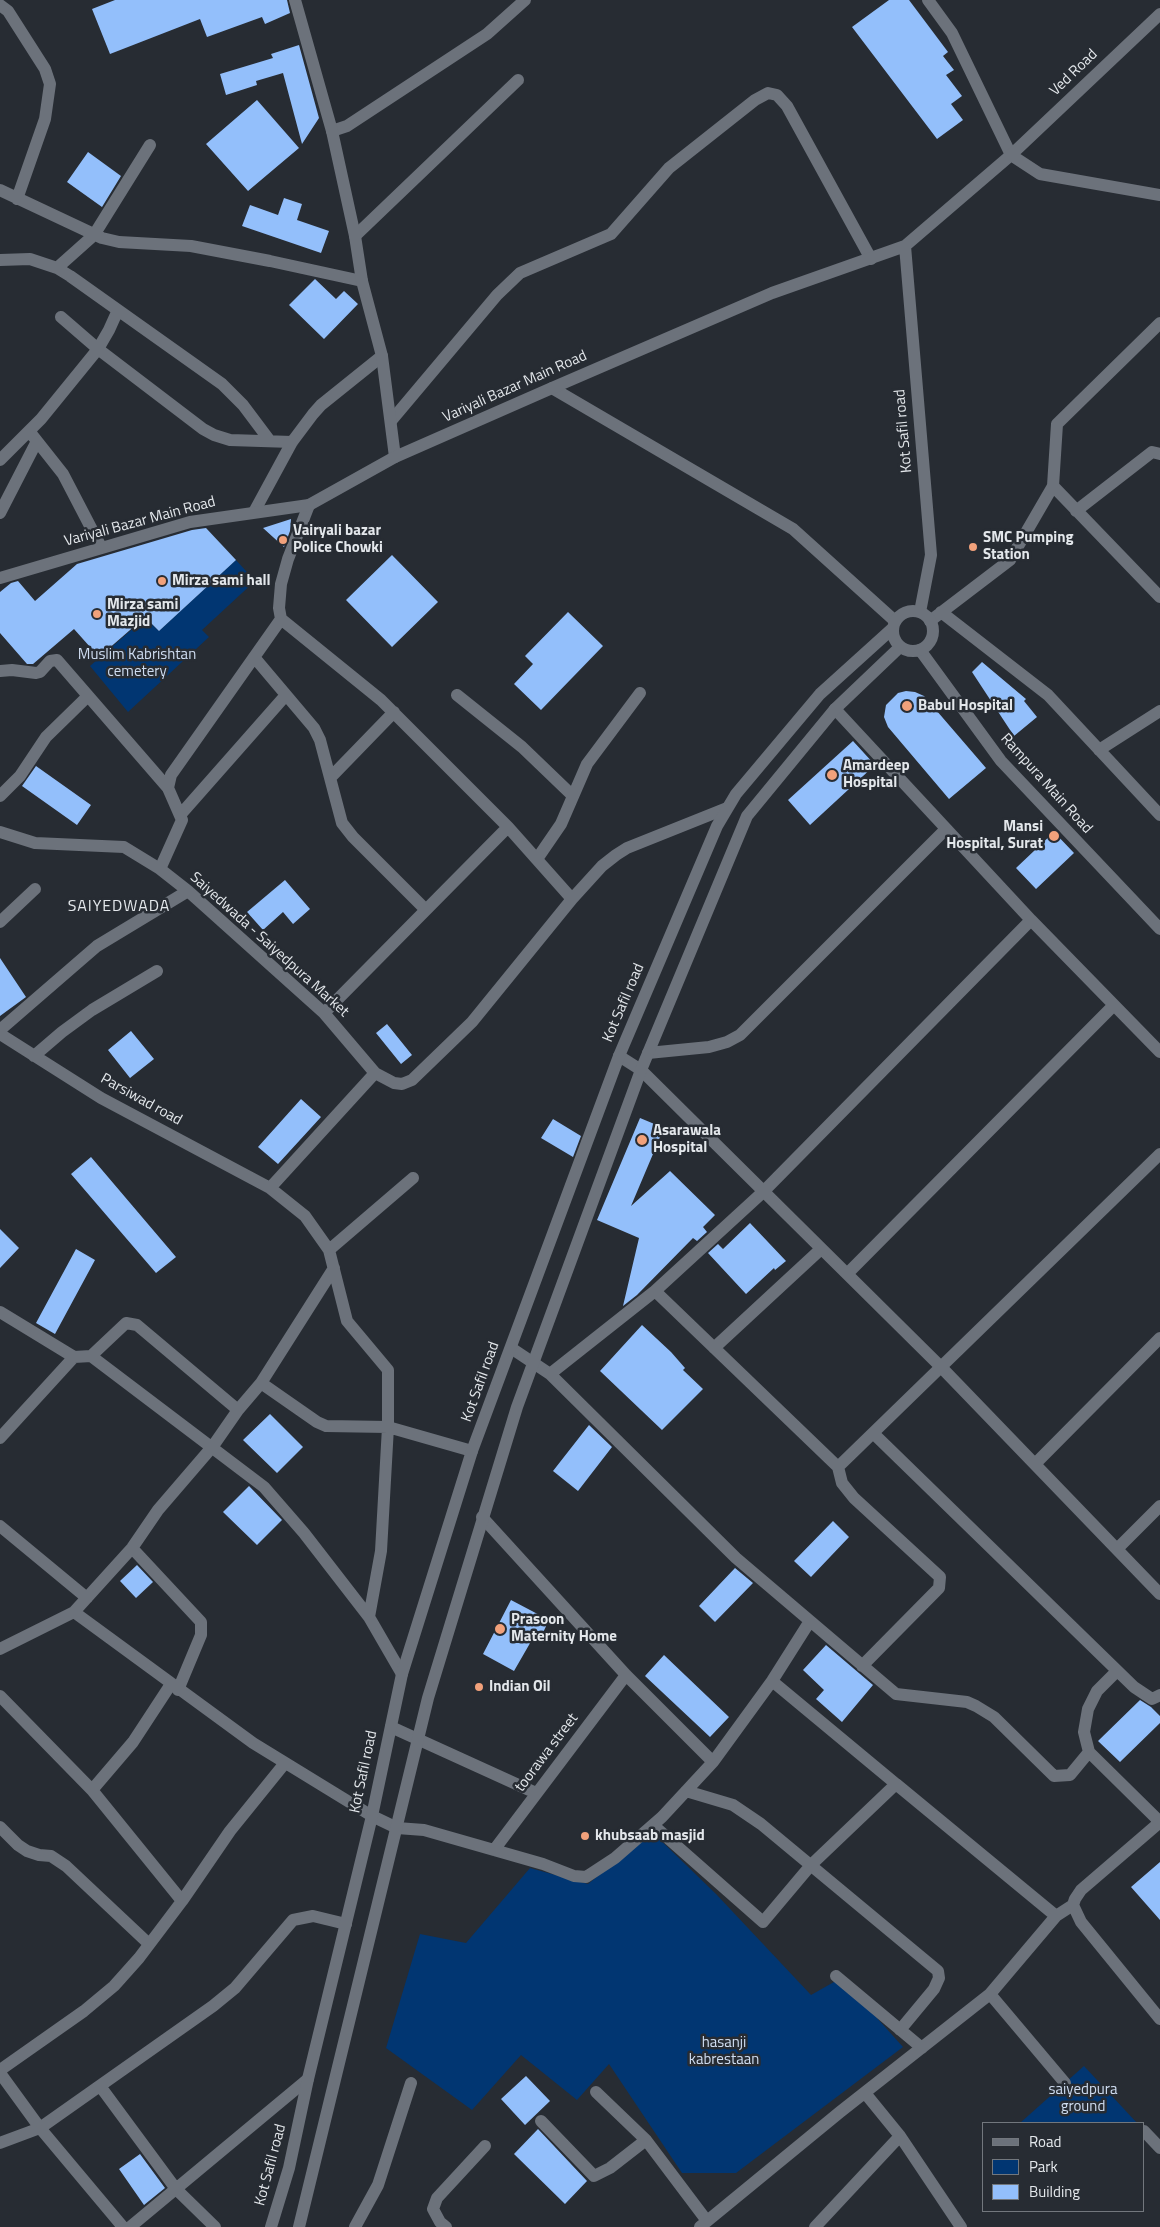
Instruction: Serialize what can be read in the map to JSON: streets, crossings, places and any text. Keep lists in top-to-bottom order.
{
  "streets": {
    "street": [
      "Ved Road",
      "Variyali Bazar Main Road",
      "Kot Safil road",
      "Rampura Main Road",
      "Saiyedwada - Saiyedpura Market",
      "Parsiwad road",
      "toorawa street"
    ]
  },
  "crossings": [
    ["Ved Road", "Variyali Bazar Main Road"],
    ["Variyali Bazar Main Road", "Kot Safil road"],
    ["Kot Safil road", "Rampura Main Road"]
  ],
  "districts": ["SAIYEDWADA"],
  "parks": ["Muslim Kabrishtan cemetery", "hasanji kabrestaan", "saiyedpura ground"],
  "places": [
    "Vairyali bazar Police Chowki",
    "SMC Pumping Station",
    "Mirza sami hall",
    "Mirza sami Mazjid",
    "Babul Hospital",
    "Amardeep Hospital",
    "Mansi Hospital, Surat",
    "Asarawala Hospital",
    "Prasoon Maternity Home",
    "Indian Oil",
    "khubsaab masjid"
  ],
  "legend": ["Road", "Park", "Building"]
}
